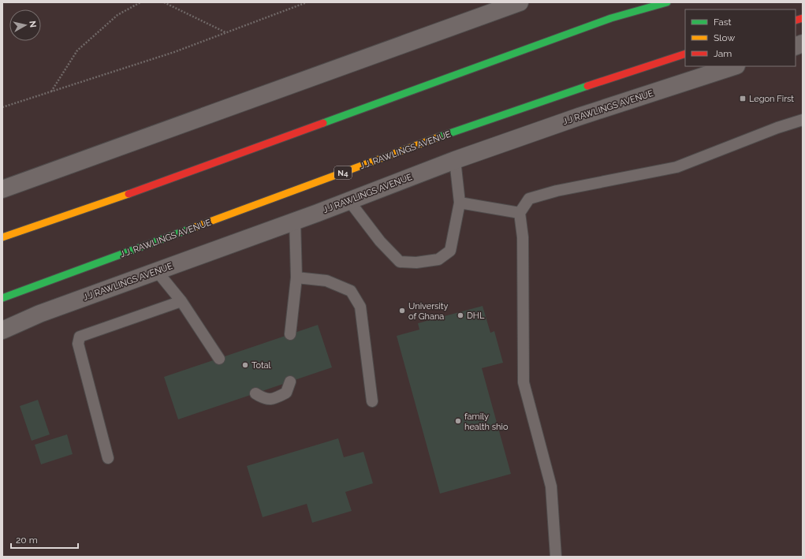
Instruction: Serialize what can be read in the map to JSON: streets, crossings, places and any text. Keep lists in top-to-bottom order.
{
  "streets": {
    "highway": ["J.J. RAWLINGS AVENUE", "N4"],
    "street": ["J.J RAWLINGS AVENUE"]
  },
  "places": {
    "transit": ["Legon First"],
    "other": [
      "University of Ghana",
      "DHL",
      "Total",
      "family health shio"
    ]
  },
  "legend": ["Fast", "Slow", "Jam"],
  "scale_bar": "20 m",
  "north": "right"
}
